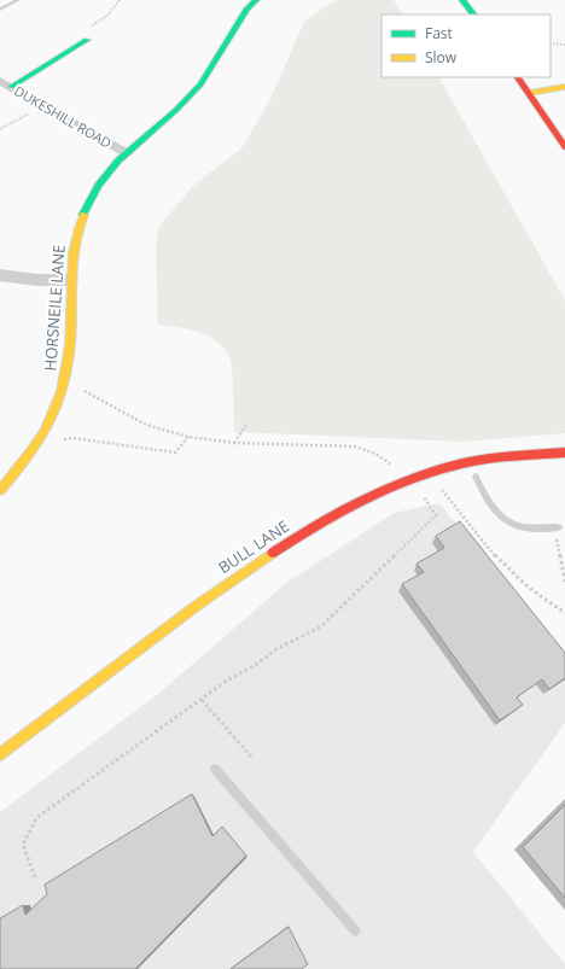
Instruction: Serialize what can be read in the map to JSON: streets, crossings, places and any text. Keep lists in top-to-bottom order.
{
  "streets": {
    "street": ["DUKESHILL ROAD", "HORSNEILE LANE", "BULL LANE"]
  },
  "crossings": [
    ["DUKESHILL ROAD", "HORSNEILE LANE"]
  ],
  "legend": ["Fast", "Slow"]
}
